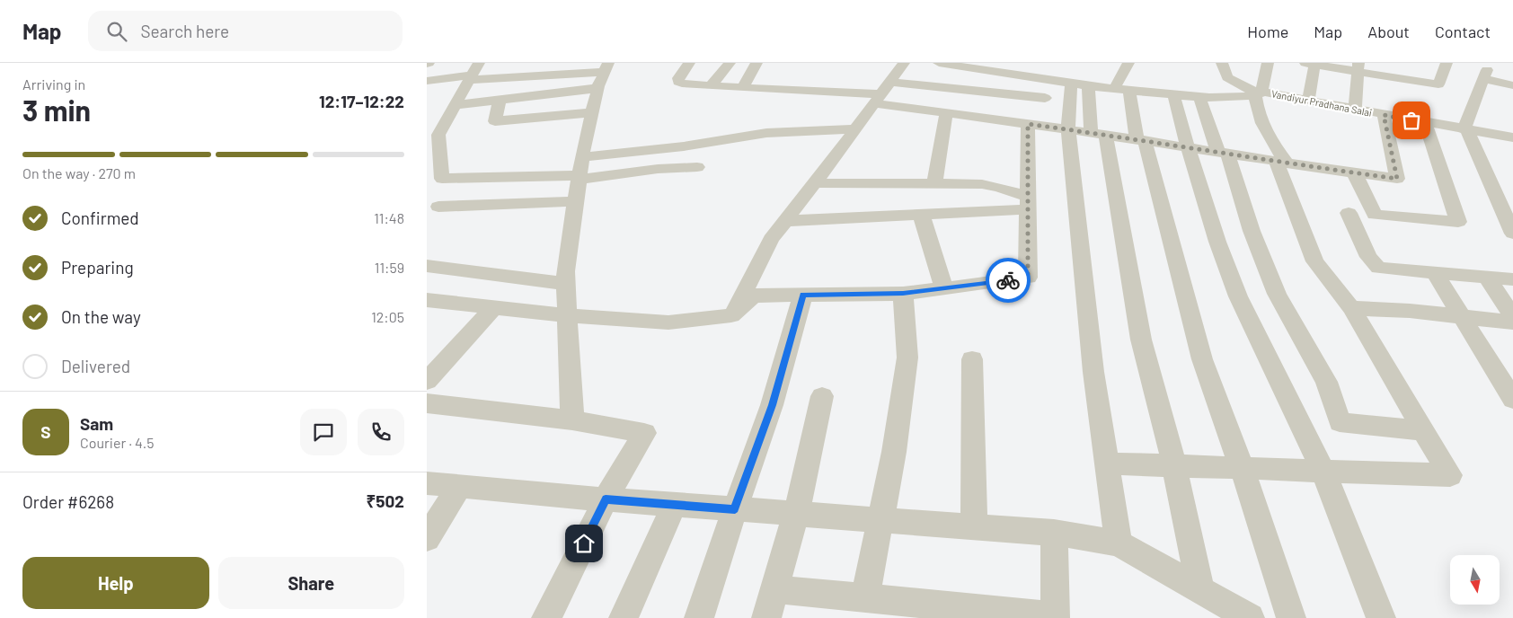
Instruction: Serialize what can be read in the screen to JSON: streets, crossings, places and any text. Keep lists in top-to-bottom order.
{
  "streets": {
    "street": ["Vandiyur Pradhana Salai"]
  },
  "north": "bottom",
  "page": {
    "header": "Map",
    "search": "Search here",
    "nav": [
      "Home",
      "Map",
      "About",
      "Contact"
    ],
    "heading": ["3 min", "Arriving in", "12:17–12:22"],
    "panel": [
      "Sam",
      "Courier · 4.5",
      "Order #6268",
      "₹502"
    ],
    "bar": "On the way · 270 m",
    "list": [
      ["Confirmed", "11:48"],
      ["Preparing", "11:59"],
      ["On the way", "12:05"],
      "Delivered"
    ],
    "round": "S",
    "buttons": ["Help", "Share"]
  }
}
